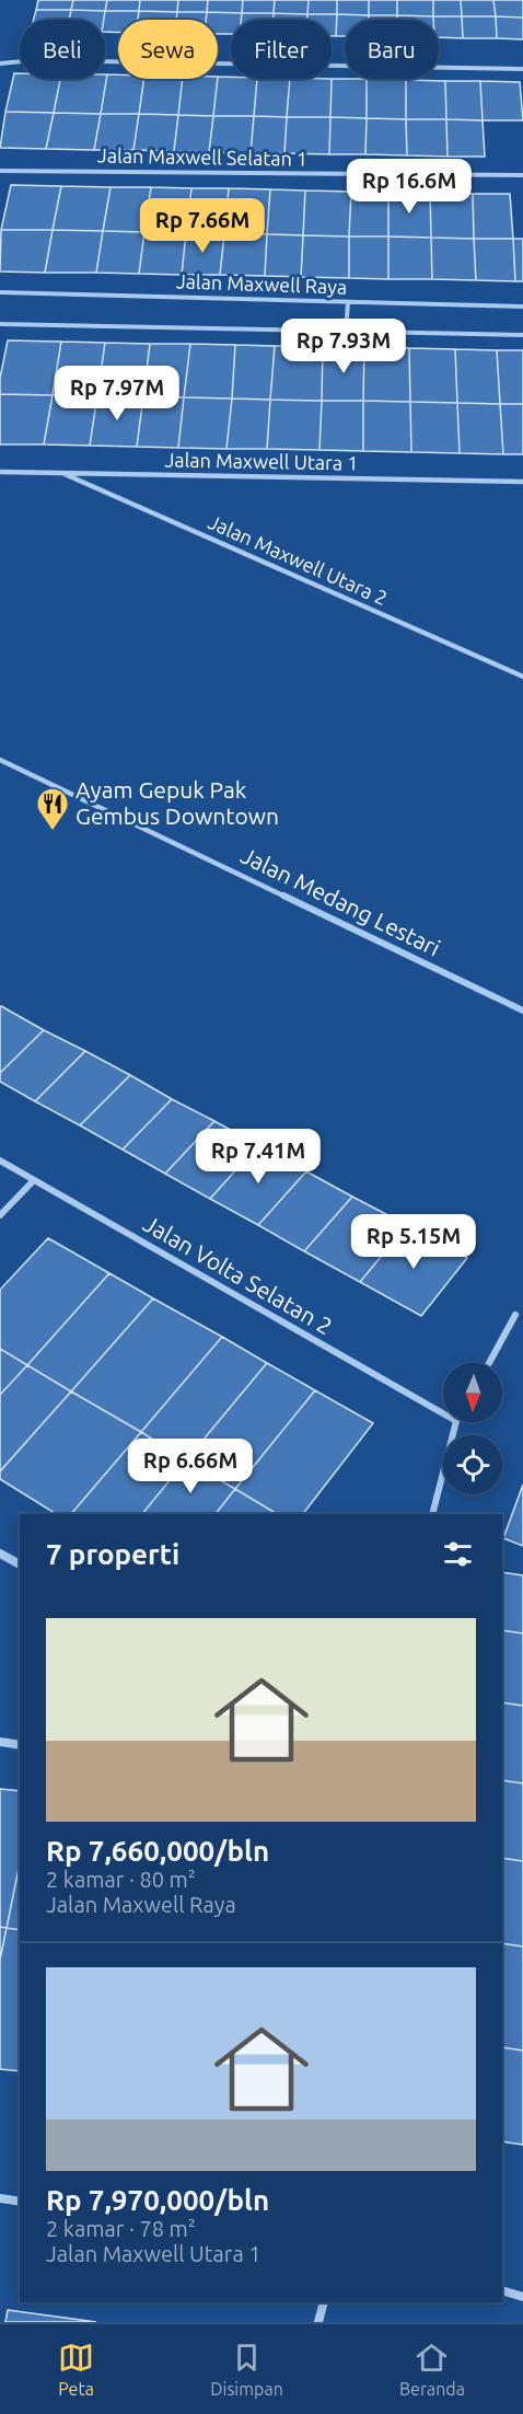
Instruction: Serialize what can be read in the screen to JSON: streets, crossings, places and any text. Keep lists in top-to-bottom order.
{
  "streets": {
    "street": [
      "Jalan Maxwell Selatan 1",
      "Jalan Maxwell Raya",
      "Jalan Maxwell Utara 1",
      "Jalan Maxwell Utara 2",
      "Jalan Medang Lestari",
      "Jalan Volta Selatan 2"
    ]
  },
  "crossings": [
    ["Jalan Maxwell Utara 1", "Jalan Maxwell Utara 2"]
  ],
  "places": {
    "restaurant": ["Ayam Gepuk Pak Gembus Downtown"]
  },
  "north": "bottom",
  "page": {
    "chip": [
      "Beli",
      "Sewa",
      "Filter",
      "Baru"
    ],
    "price": [
      "Rp 16.6M",
      "Rp 7.66M",
      "Rp 7.93M",
      "Rp 7.97M",
      "Rp 7.41M",
      "Rp 5.15M",
      "Rp 6.66M"
    ],
    "heading": "7 properti",
    "list": [
      {
        "name": "Rp 7,660,000/bln",
        "note": "2 kamar · 80 m² · Jalan Maxwell Raya"
      },
      {
        "name": "Rp 7,970,000/bln",
        "note": "2 kamar · 78 m² · Jalan Maxwell Utara 1"
      }
    ],
    "tabs": ["Peta", "Disimpan", "Beranda"]
  }
}
